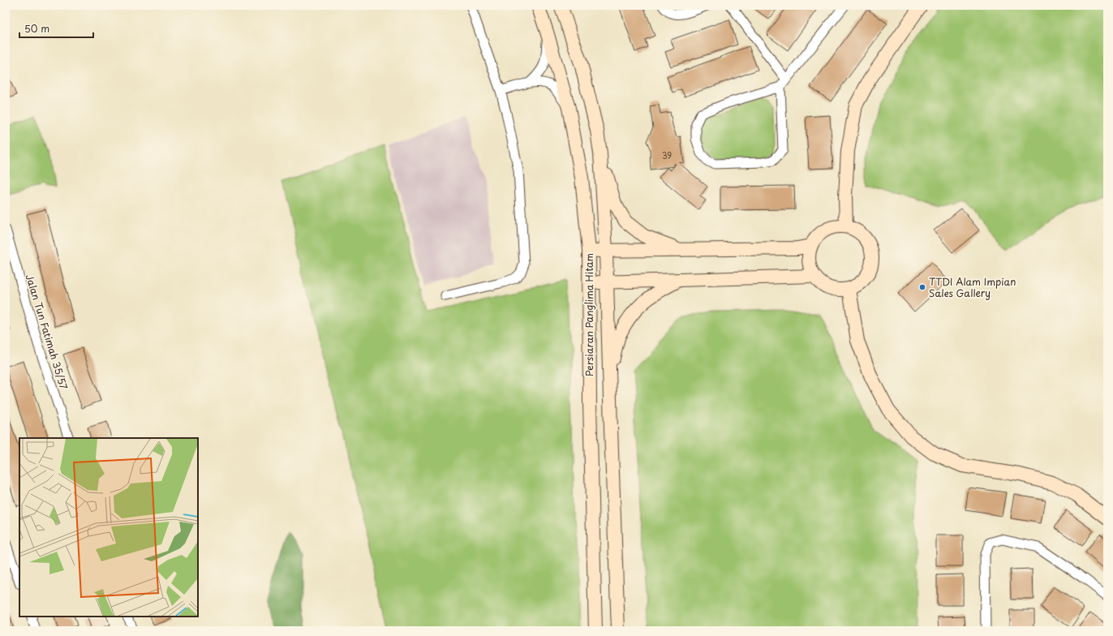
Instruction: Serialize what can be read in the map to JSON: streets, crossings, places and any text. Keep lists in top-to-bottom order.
{
  "streets": {
    "main road": ["Persiaran Panglima Hitam"],
    "street": ["Jalan Tun Fatimah 35/57"]
  },
  "places": ["TTDI Alam Impian Sales Gallery"],
  "house_numbers": ["39"],
  "scale_bar": "50 m"
}
